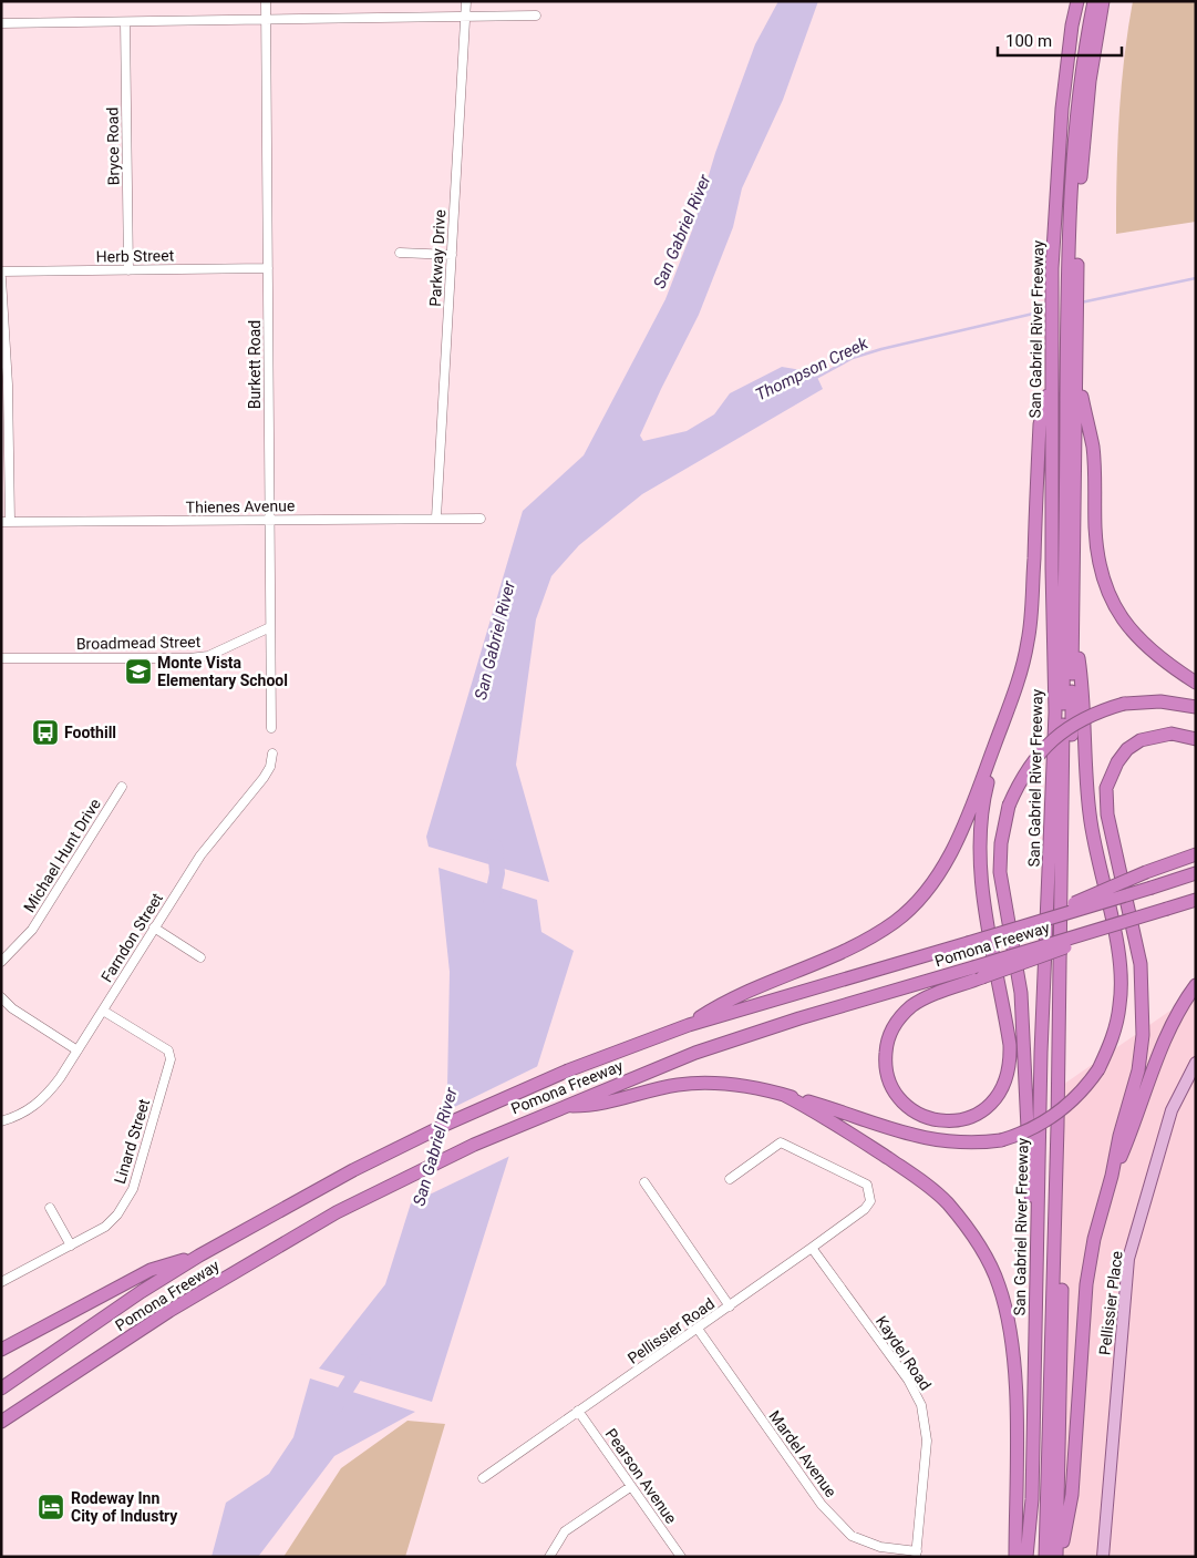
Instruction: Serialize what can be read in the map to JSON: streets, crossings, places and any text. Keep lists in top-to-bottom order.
{
  "streets": {
    "highway": ["San Gabriel River Freeway", "Pomona Freeway"],
    "main road": ["Pellissier Place"],
    "street": [
      "Bryce Road",
      "Herb Street",
      "Parkway Drive",
      "Burkett Road",
      "Thienes Avenue",
      "Broadmead Street",
      "Michael Hunt Drive",
      "Farndon Street",
      "Linard Street",
      "Pellissier Road",
      "Kaydel Road",
      "Mardel Avenue",
      "Pearson Avenue"
    ]
  },
  "crossings": [
    ["Bryce Road", "Herb Street"],
    ["Herb Street", "Burkett Road"],
    ["Parkway Drive", "Thienes Avenue"],
    ["Burkett Road", "Thienes Avenue"],
    ["Burkett Road", "Broadmead Street"],
    ["Farndon Street", "Linard Street"],
    ["Pellissier Road", "Kaydel Road"],
    ["Pellissier Road", "Mardel Avenue"],
    ["Pellissier Road", "Pearson Avenue"],
    ["Kaydel Road", "Mardel Avenue"]
  ],
  "water": ["San Gabriel River", "Thompson Creek"],
  "places": {
    "school or university": ["Monte Vista Elementary School"],
    "bus stop": ["Foothill"],
    "hotel": ["Rodeway Inn City of Industry"]
  },
  "scale_bar": "100 m"
}
